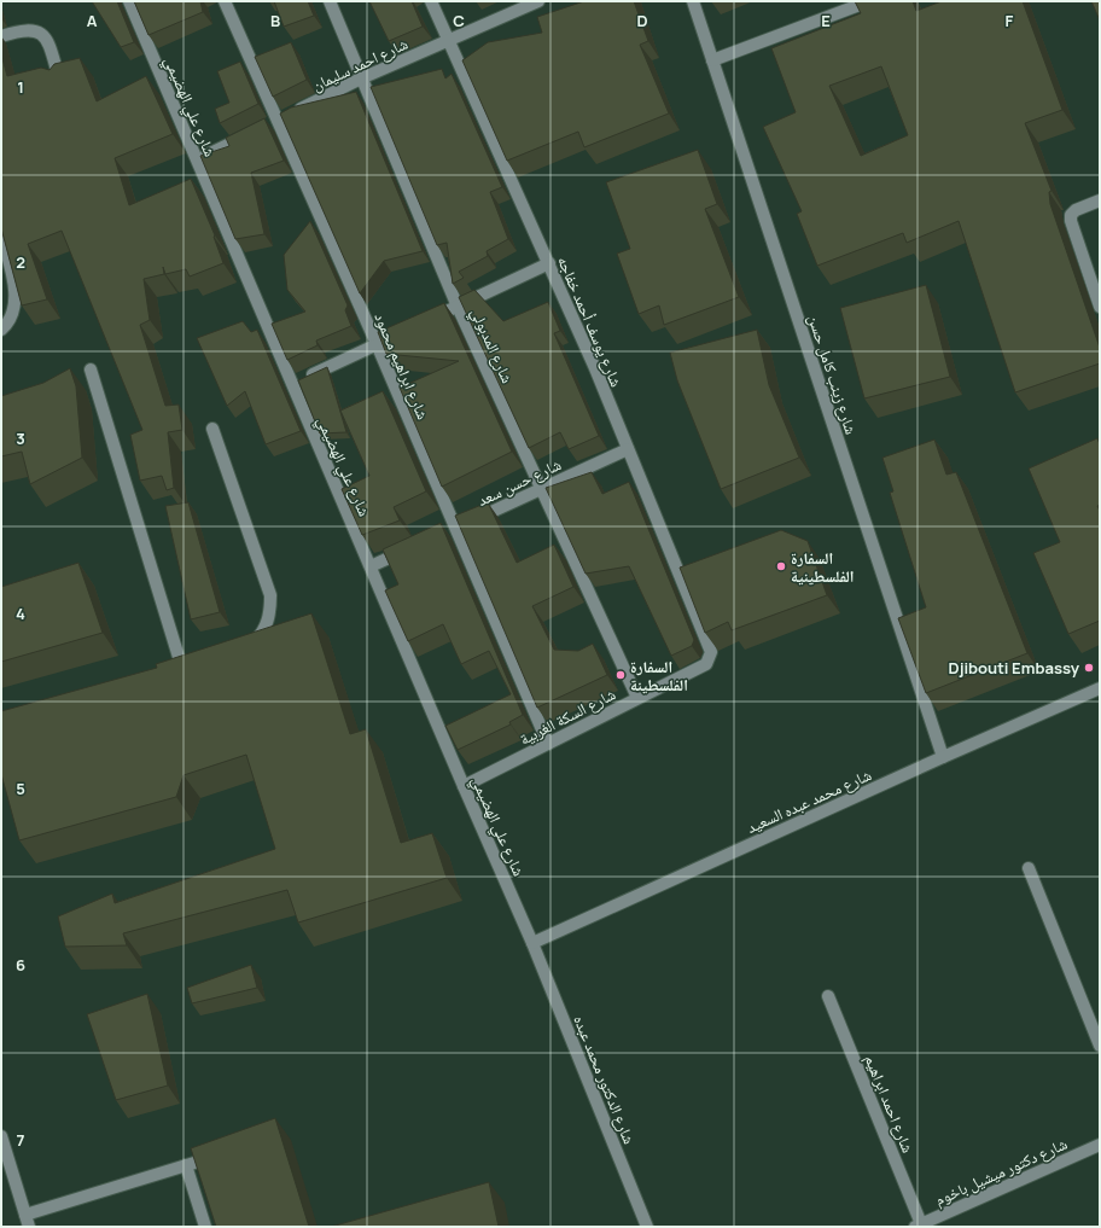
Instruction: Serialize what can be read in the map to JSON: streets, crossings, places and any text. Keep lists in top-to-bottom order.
{
  "streets": {
    "street": [
      "شارع احمد سليمان",
      "شارع علي الهضيمي",
      "شارع يوسف أحمد خفاجه",
      "شارع المدبولي",
      "شارع ابراهيم محمود",
      "شارع زينب كامل حسن",
      "شارع حسن سعد",
      "شارع السكة الغربية",
      "شارع محمد عبده السعيد",
      "شارع الدكتور محمد عبده",
      "شارع احمد ابراهيم",
      "شارع دكتور ميشيل باخوم"
    ]
  },
  "crossings": [
    ["شارع احمد سليمان", "شارع يوسف أحمد خفاجه"],
    ["شارع احمد سليمان", "شارع المدبولي"],
    ["شارع احمد سليمان", "شارع ابراهيم محمود"],
    ["شارع علي الهضيمي", "شارع السكة الغربية"],
    ["شارع علي الهضيمي", "شارع محمد عبده السعيد"],
    ["شارع علي الهضيمي", "شارع الدكتور محمد عبده"],
    ["شارع يوسف أحمد خفاجه", "شارع حسن سعد"],
    ["شارع يوسف أحمد خفاجه", "شارع السكة الغربية"],
    ["شارع المدبولي", "شارع حسن سعد"],
    ["شارع المدبولي", "شارع السكة الغربية"],
    ["شارع ابراهيم محمود", "شارع حسن سعد"],
    ["شارع ابراهيم محمود", "شارع السكة الغربية"],
    ["شارع زينب كامل حسن", "شارع محمد عبده السعيد"],
    ["شارع محمد عبده السعيد", "شارع الدكتور محمد عبده"],
    ["شارع احمد ابراهيم", "شارع دكتور ميشيل باخوم"]
  ],
  "places": ["السفارة الفلسطينية", "Djibouti Embassy", "السفارة الفلسطينة"],
  "grid": {
    "columns": [
      "A",
      "B",
      "C",
      "D",
      "E",
      "F"
    ],
    "rows": [
      "1",
      "2",
      "3",
      "4",
      "5",
      "6",
      "7"
    ]
  }
}
